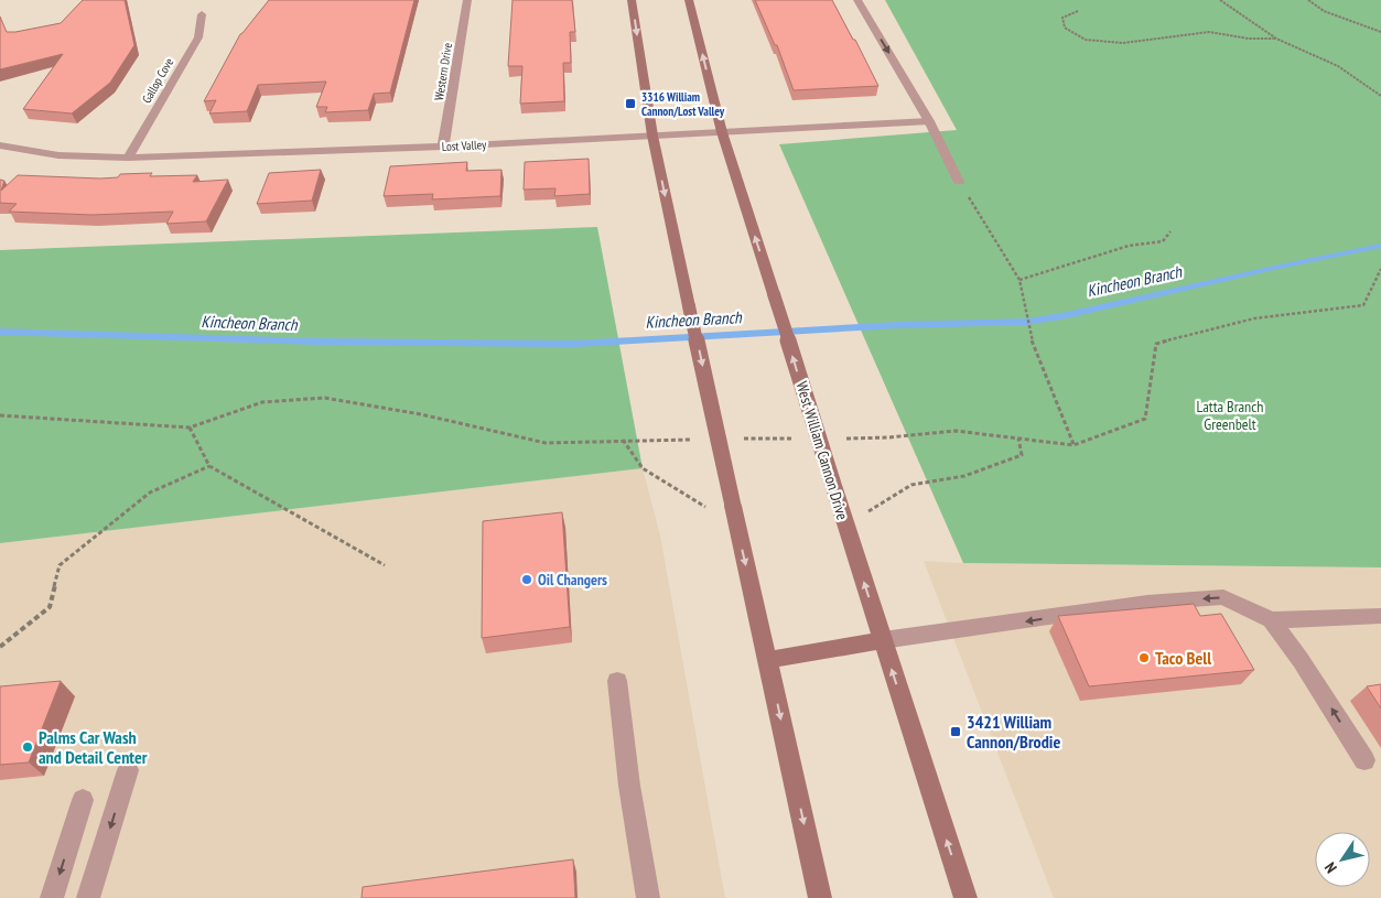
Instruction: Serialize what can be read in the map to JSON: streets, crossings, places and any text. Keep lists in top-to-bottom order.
{
  "streets": {
    "main road": ["West William Cannon Drive"],
    "street": ["Western Drive", "Gallop Cove", "Lost Valley"]
  },
  "crossings": [
    ["Western Drive", "Lost Valley"],
    ["Gallop Cove", "Lost Valley"],
    ["Lost Valley", "West William Cannon Drive"]
  ],
  "water": ["Kincheon Branch"],
  "parks": ["Latta Branch Greenbelt"],
  "places": {
    "transit": ["3316 William Cannon/Lost Valley", "3421 William Cannon/Brodie"],
    "other": ["Oil Changers", "Taco Bell", "Palms Car Wash and Detail Center"]
  },
  "north": "bottom left"
}
